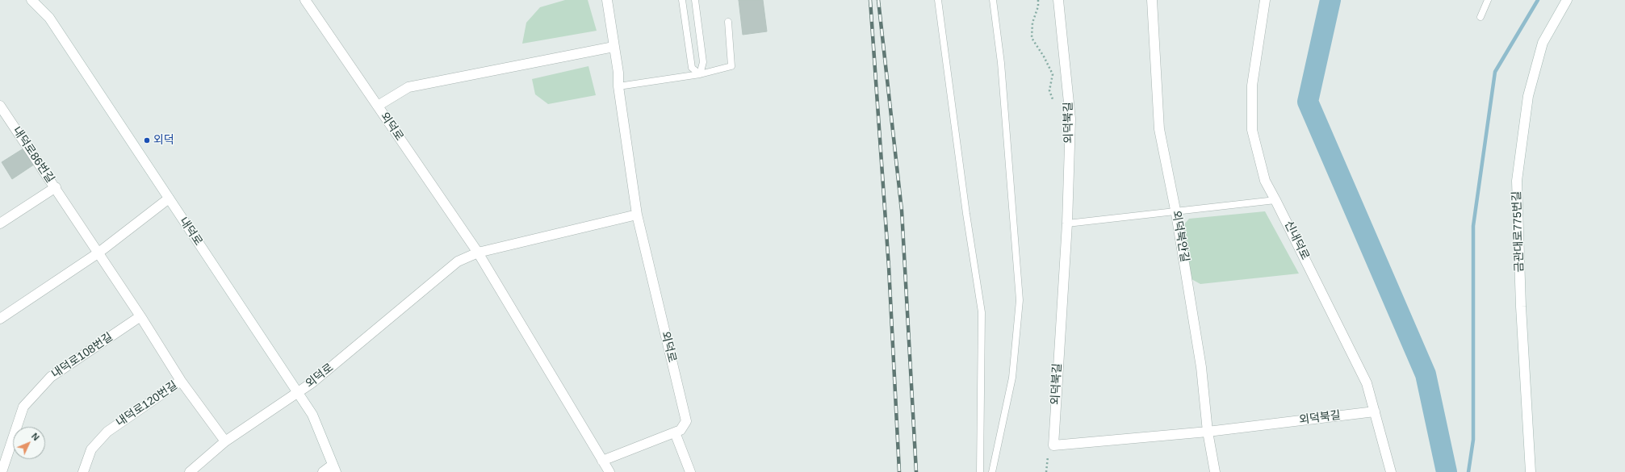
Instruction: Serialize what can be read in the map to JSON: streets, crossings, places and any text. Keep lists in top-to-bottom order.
{
  "streets": {
    "street": [
      "외덕북길",
      "외덕로",
      "내덕로86번길",
      "내덕로",
      "금관대로775번길",
      "외덕북안길",
      "신내덕로",
      "내덕로108번길",
      "내덕로120번길"
    ]
  },
  "crossings": [
    ["외덕북길", "외덕북안길"],
    ["외덕북길", "신내덕로"],
    ["외덕로", "내덕로"]
  ],
  "places": ["외덕"],
  "north": "top right"
}
